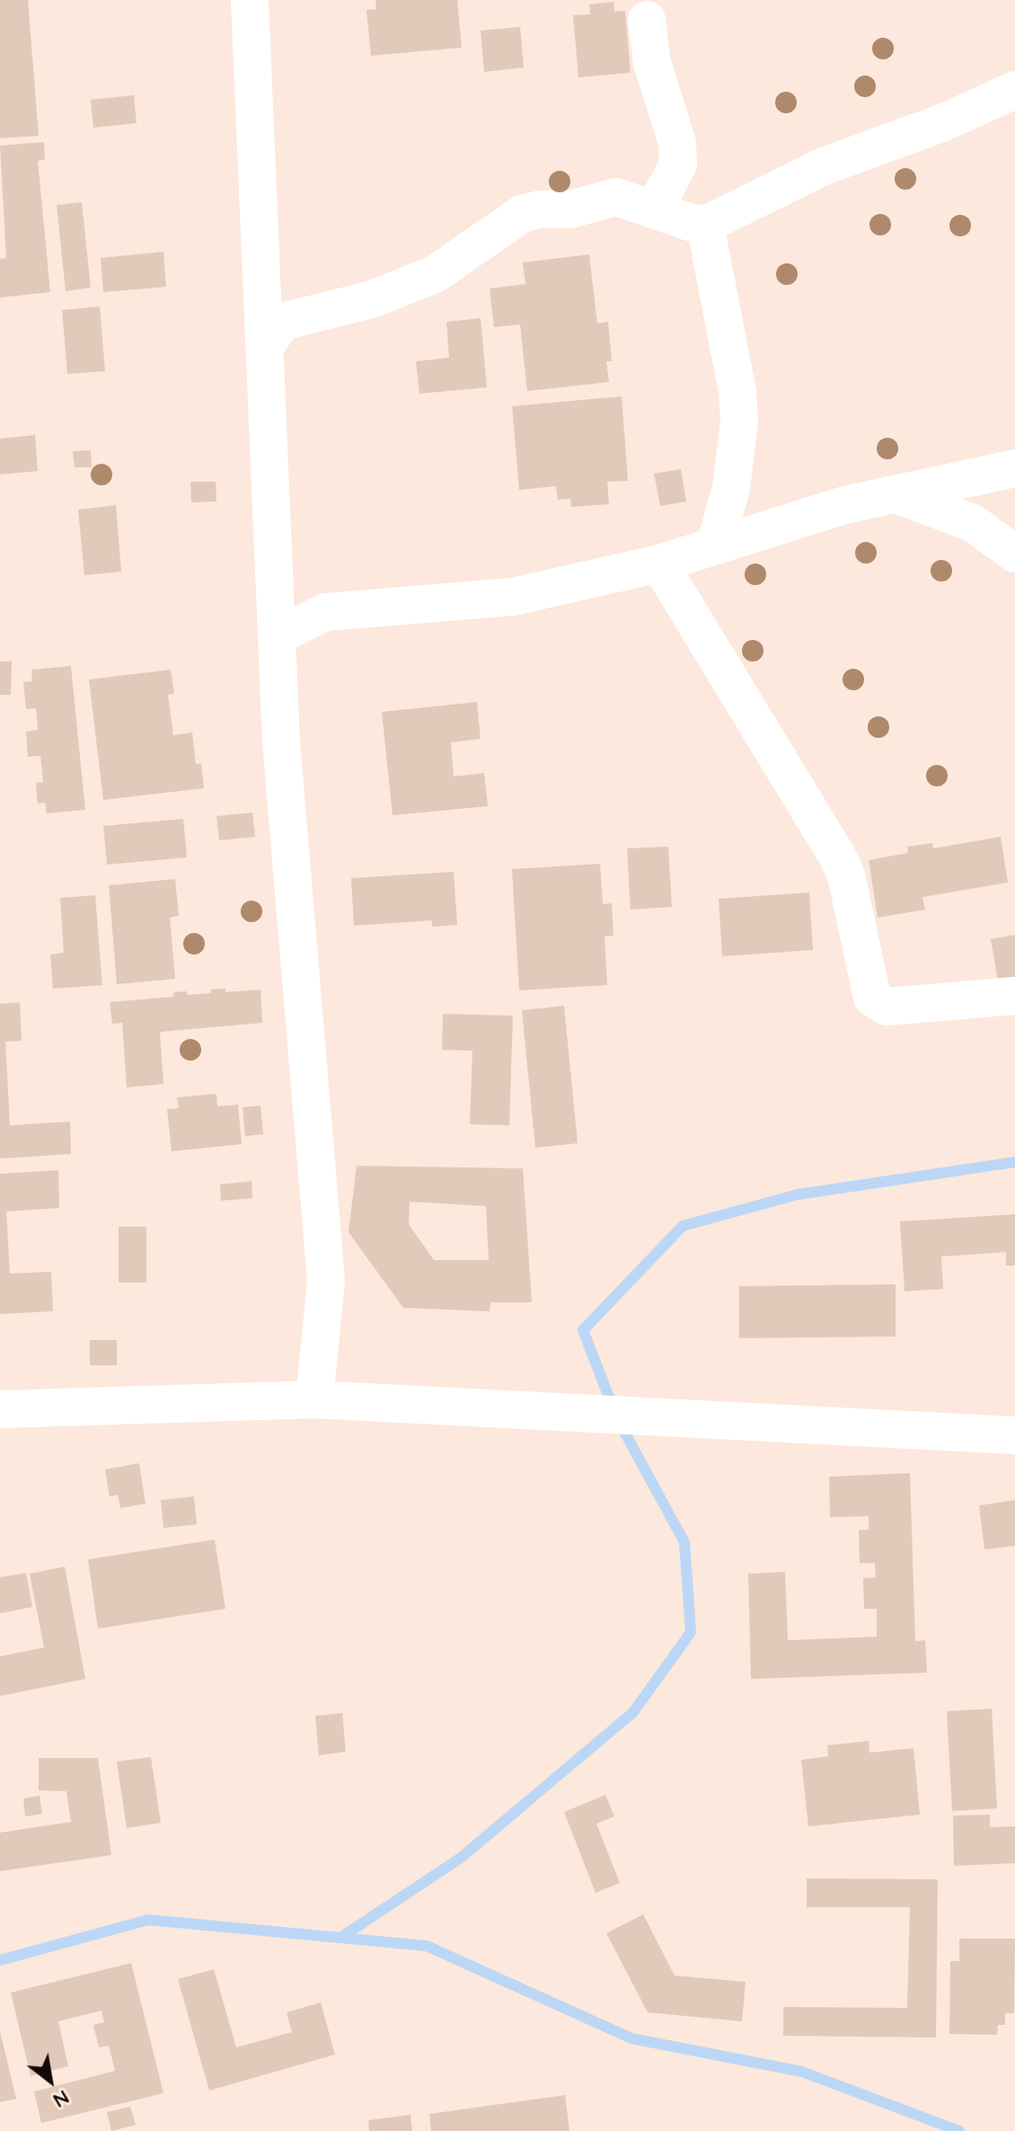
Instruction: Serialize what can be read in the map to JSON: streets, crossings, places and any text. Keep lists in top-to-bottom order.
{
  "north": "bottom right"
}
